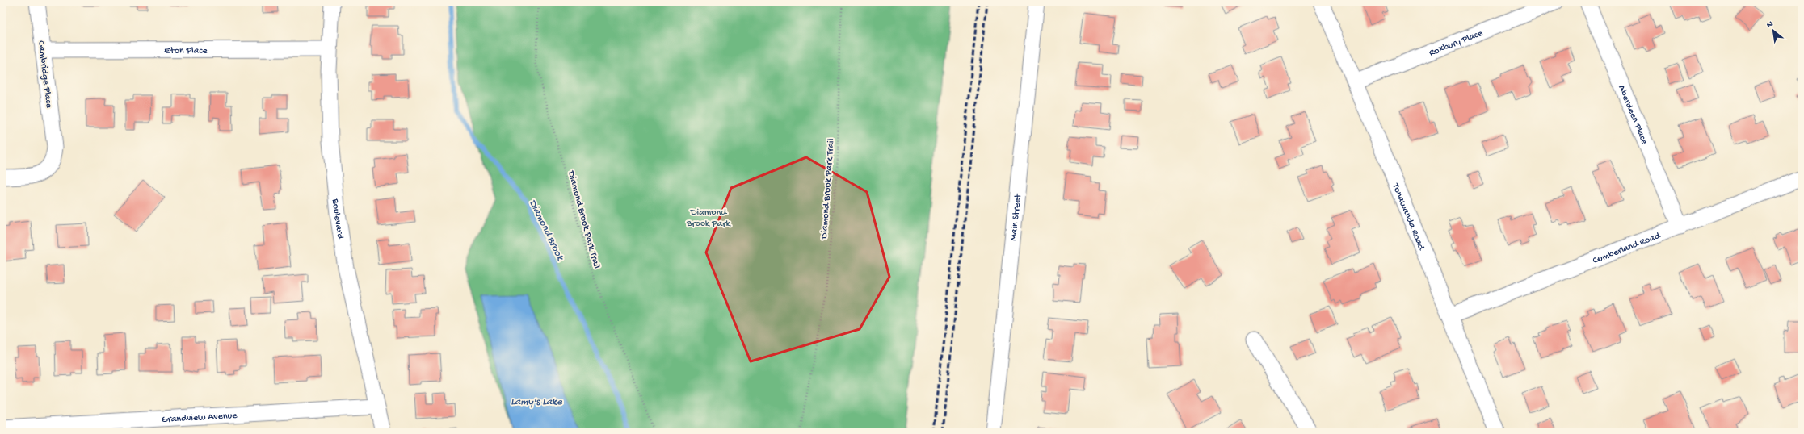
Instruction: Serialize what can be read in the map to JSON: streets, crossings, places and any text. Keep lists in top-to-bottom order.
{
  "streets": {
    "street": [
      "Roxbury Place",
      "Eton Place",
      "Cambridge Place",
      "Aberdeen Place",
      "Main Street",
      "Tonawanda Road",
      "Boulevard",
      "Cumberland Road",
      "Grandview Avenue"
    ],
    "path": ["Diamond Brook Park Trail"]
  },
  "crossings": [
    ["Roxbury Place", "Tonawanda Road"],
    ["Eton Place", "Cambridge Place"],
    ["Eton Place", "Boulevard"],
    ["Aberdeen Place", "Cumberland Road"],
    ["Tonawanda Road", "Cumberland Road"],
    ["Boulevard", "Grandview Avenue"]
  ],
  "water": ["Diamond Brook", "Lamy's Lake"],
  "parks": ["Diamond Brook Park"],
  "north": "top left"
}
